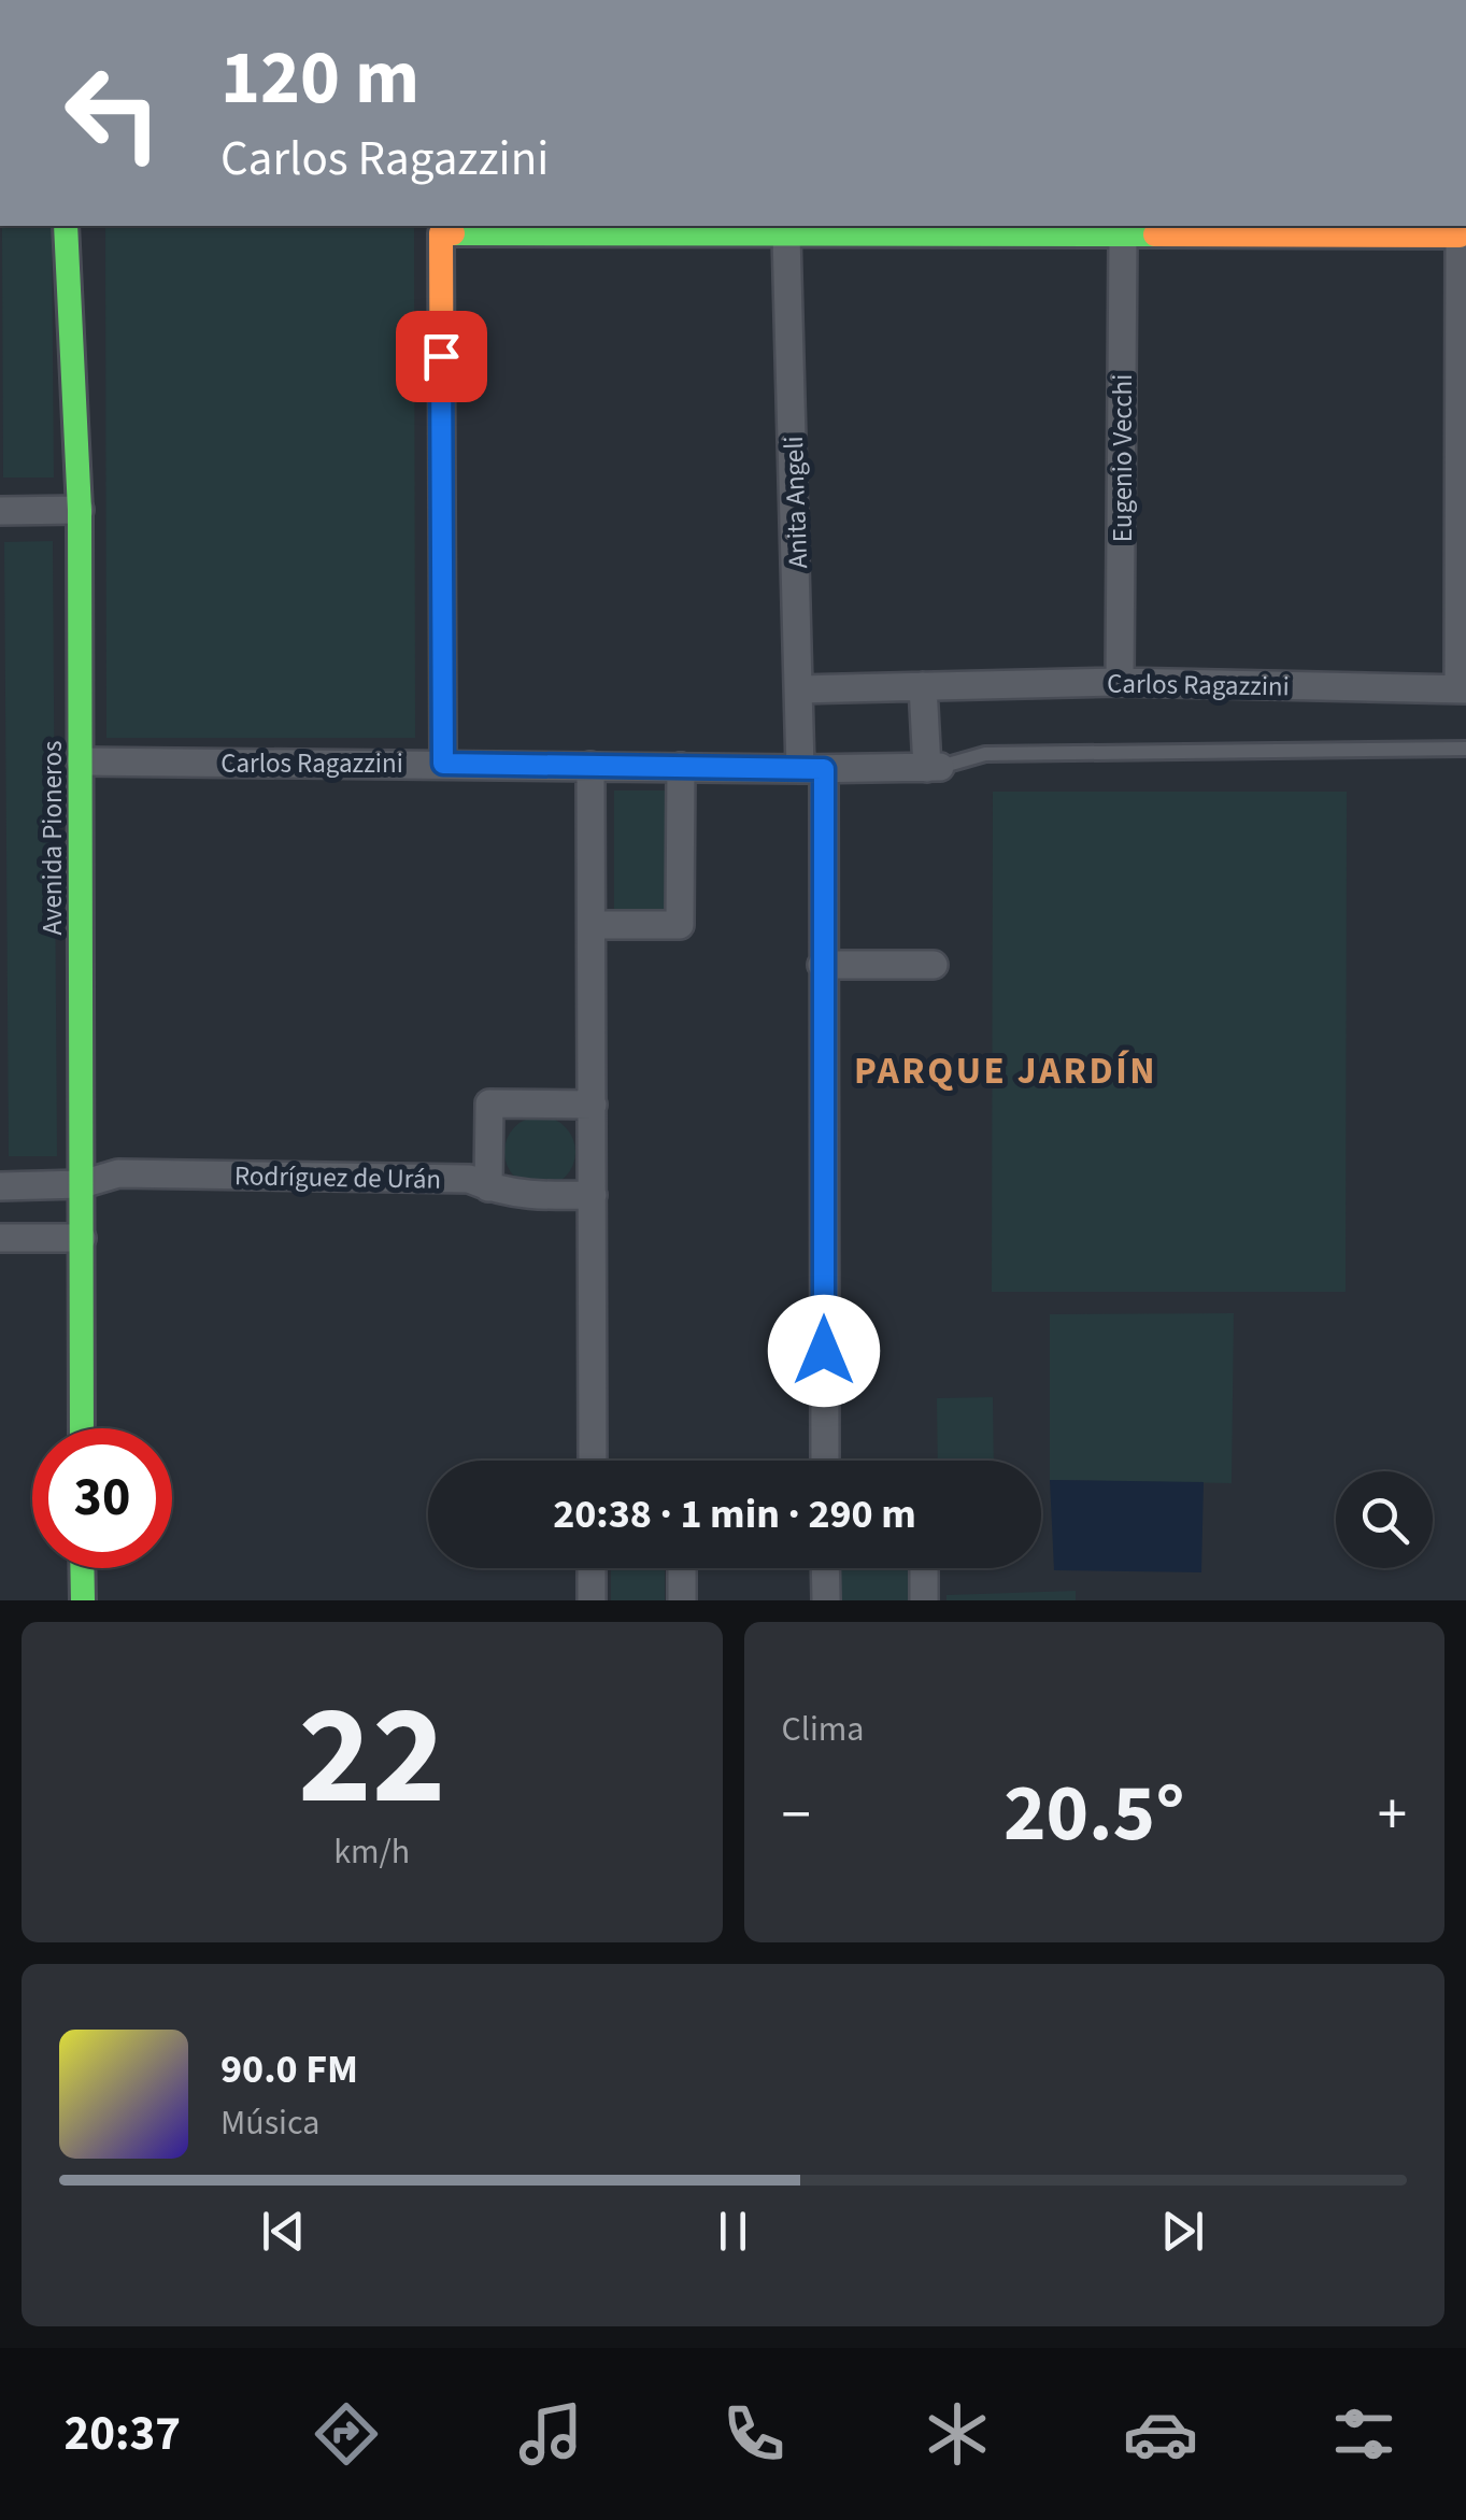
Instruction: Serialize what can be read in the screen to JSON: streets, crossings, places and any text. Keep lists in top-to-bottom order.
{
  "streets": {
    "street": [
      "Eugenio Vecchi",
      "Anita Angeli",
      "Carlos Ragazzini",
      "Avenida Pioneros",
      "Rodríguez de Urán"
    ]
  },
  "crossings": [
    ["Eugenio Vecchi", "Carlos Ragazzini"],
    ["Anita Angeli", "Carlos Ragazzini"],
    ["Carlos Ragazzini", "Avenida Pioneros"],
    ["Avenida Pioneros", "Rodríguez de Urán"]
  ],
  "districts": ["PARQUE JARDÍN"],
  "page": {
    "turn": ["120 m", "Carlos Ragazzini"],
    "limit": "30",
    "trip": "20:38 · 1 min · 290 m",
    "tile": [
      ["22", "km/h"],
      "Clima"
    ],
    "heat": ["−", "20.5°", "+"],
    "song": ["90.0 FM", "Música"],
    "tabs": "20:37"
  }
}
